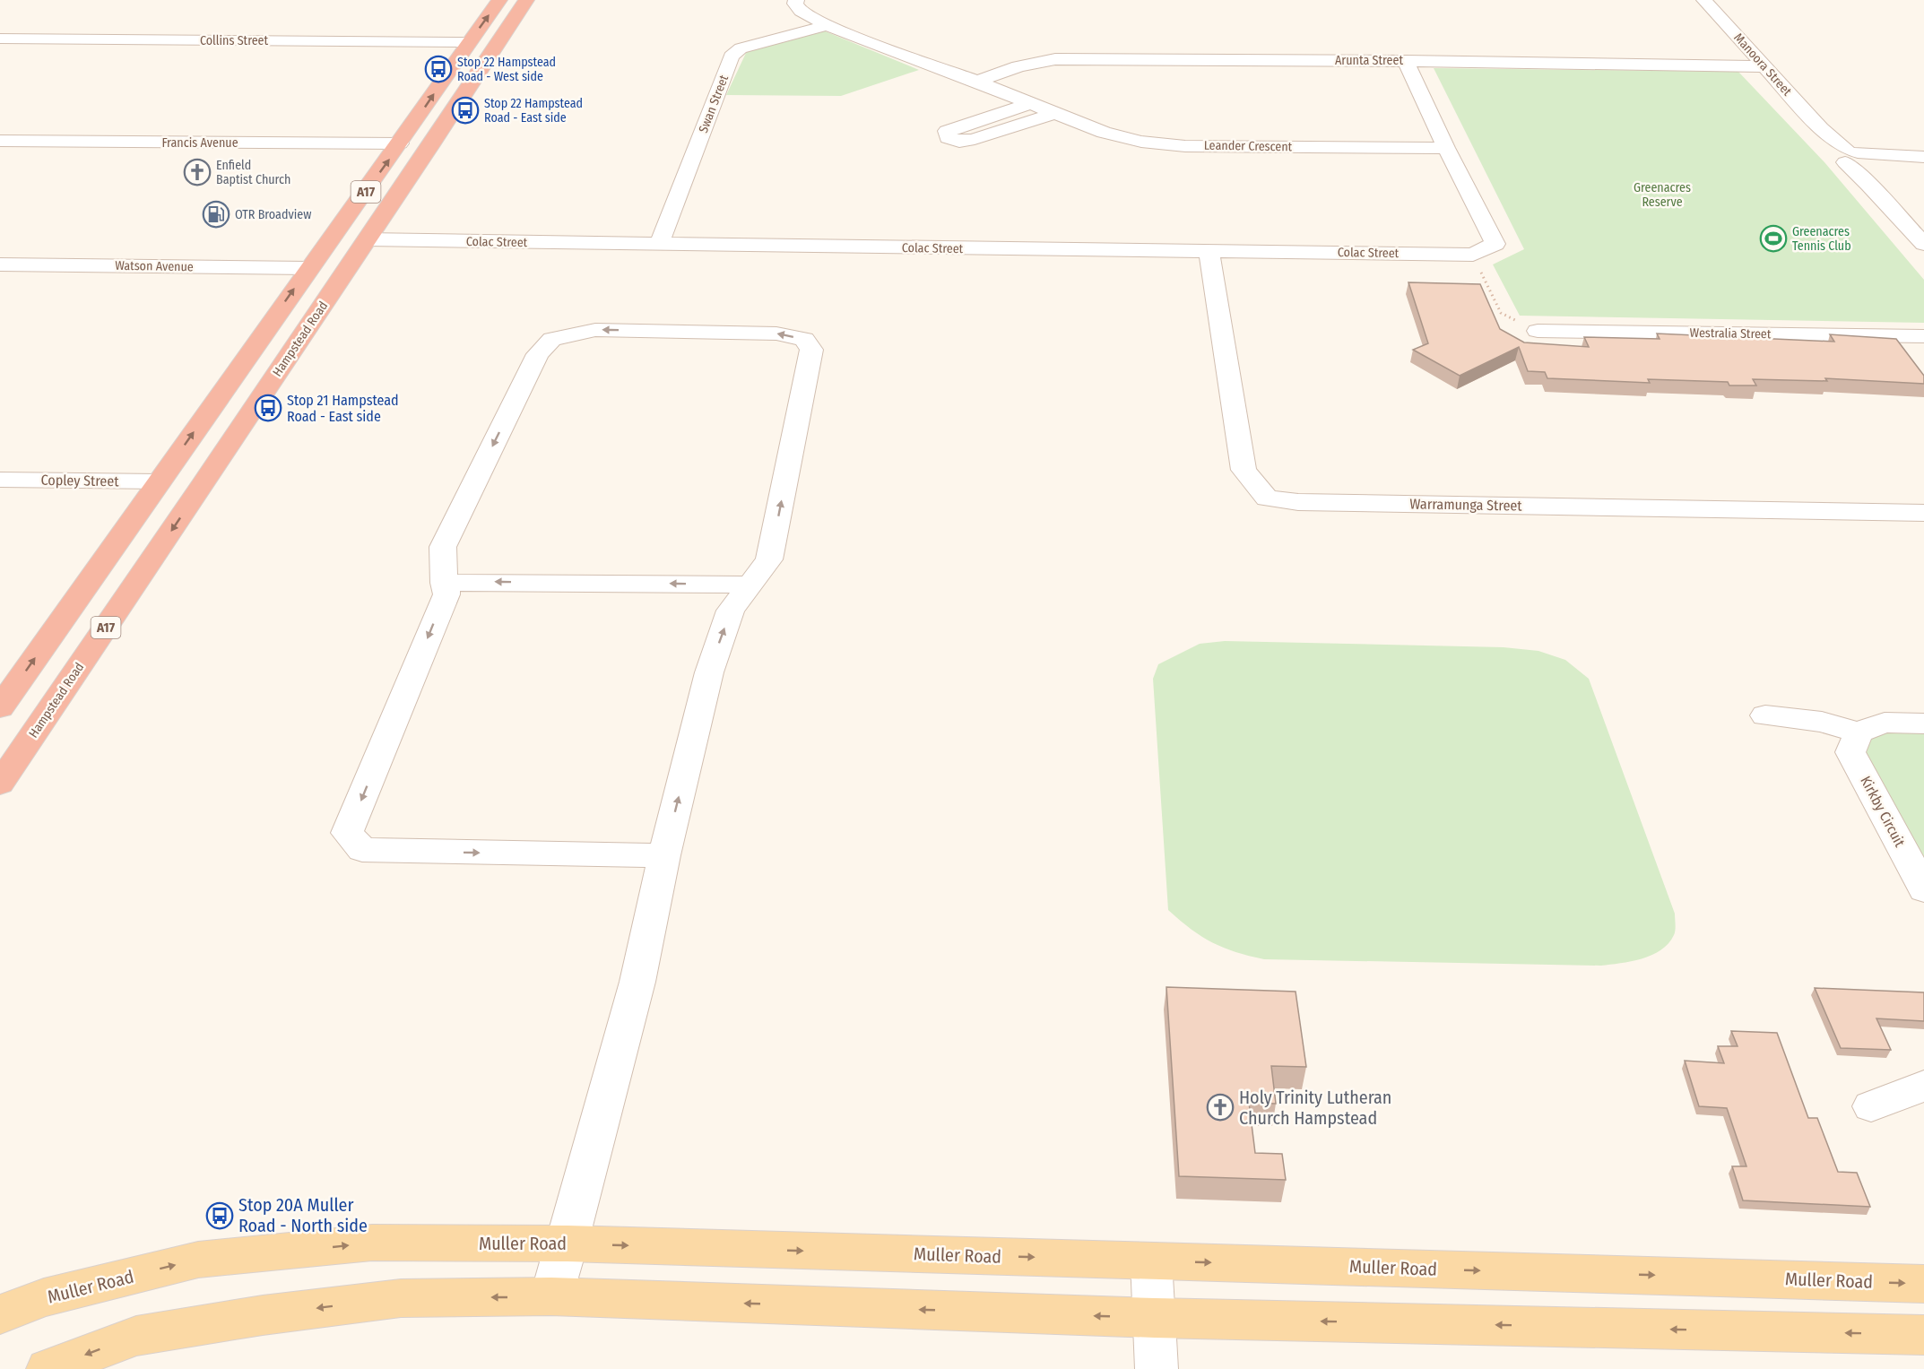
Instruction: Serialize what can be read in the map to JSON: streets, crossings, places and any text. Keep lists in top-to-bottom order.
{
  "streets": {
    "highway": ["A17", "Hampstead Road"],
    "main road": ["Muller Road"],
    "street": [
      "Collins Street",
      "Arunta Street",
      "Manoora Street",
      "Swan Street",
      "Francis Avenue",
      "Leander Crescent",
      "Colac Street",
      "Watson Avenue",
      "Westralia Street",
      "Copley Street",
      "Warramunga Street",
      "Kirkby Circuit"
    ]
  },
  "crossings": [
    ["Collins Street", "A17"],
    ["Arunta Street", "Manoora Street"],
    ["Arunta Street", "Leander Crescent"],
    ["Swan Street", "Leander Crescent"],
    ["Swan Street", "Colac Street"],
    ["Francis Avenue", "A17"],
    ["Leander Crescent", "Colac Street"],
    ["A17", "Watson Avenue"],
    ["A17", "Copley Street"],
    ["Colac Street", "Hampstead Road"],
    ["Colac Street", "Warramunga Street"]
  ],
  "parks": ["Greenacres Reserve"],
  "places": {
    "bus stop": [
      "Stop 22 Hampstead Road - West side",
      "Stop 22 Hampstead Road - East side",
      "Stop 21 Hampstead Road - East side",
      "Stop 20A Muller Road - North side"
    ],
    "church": ["Enfield Baptist Church", "Holy Trinity Lutheran Church Hampstead"],
    "fuel station": ["OTR Broadview"],
    "sports": ["Greenacres Tennis Club"]
  }
}
